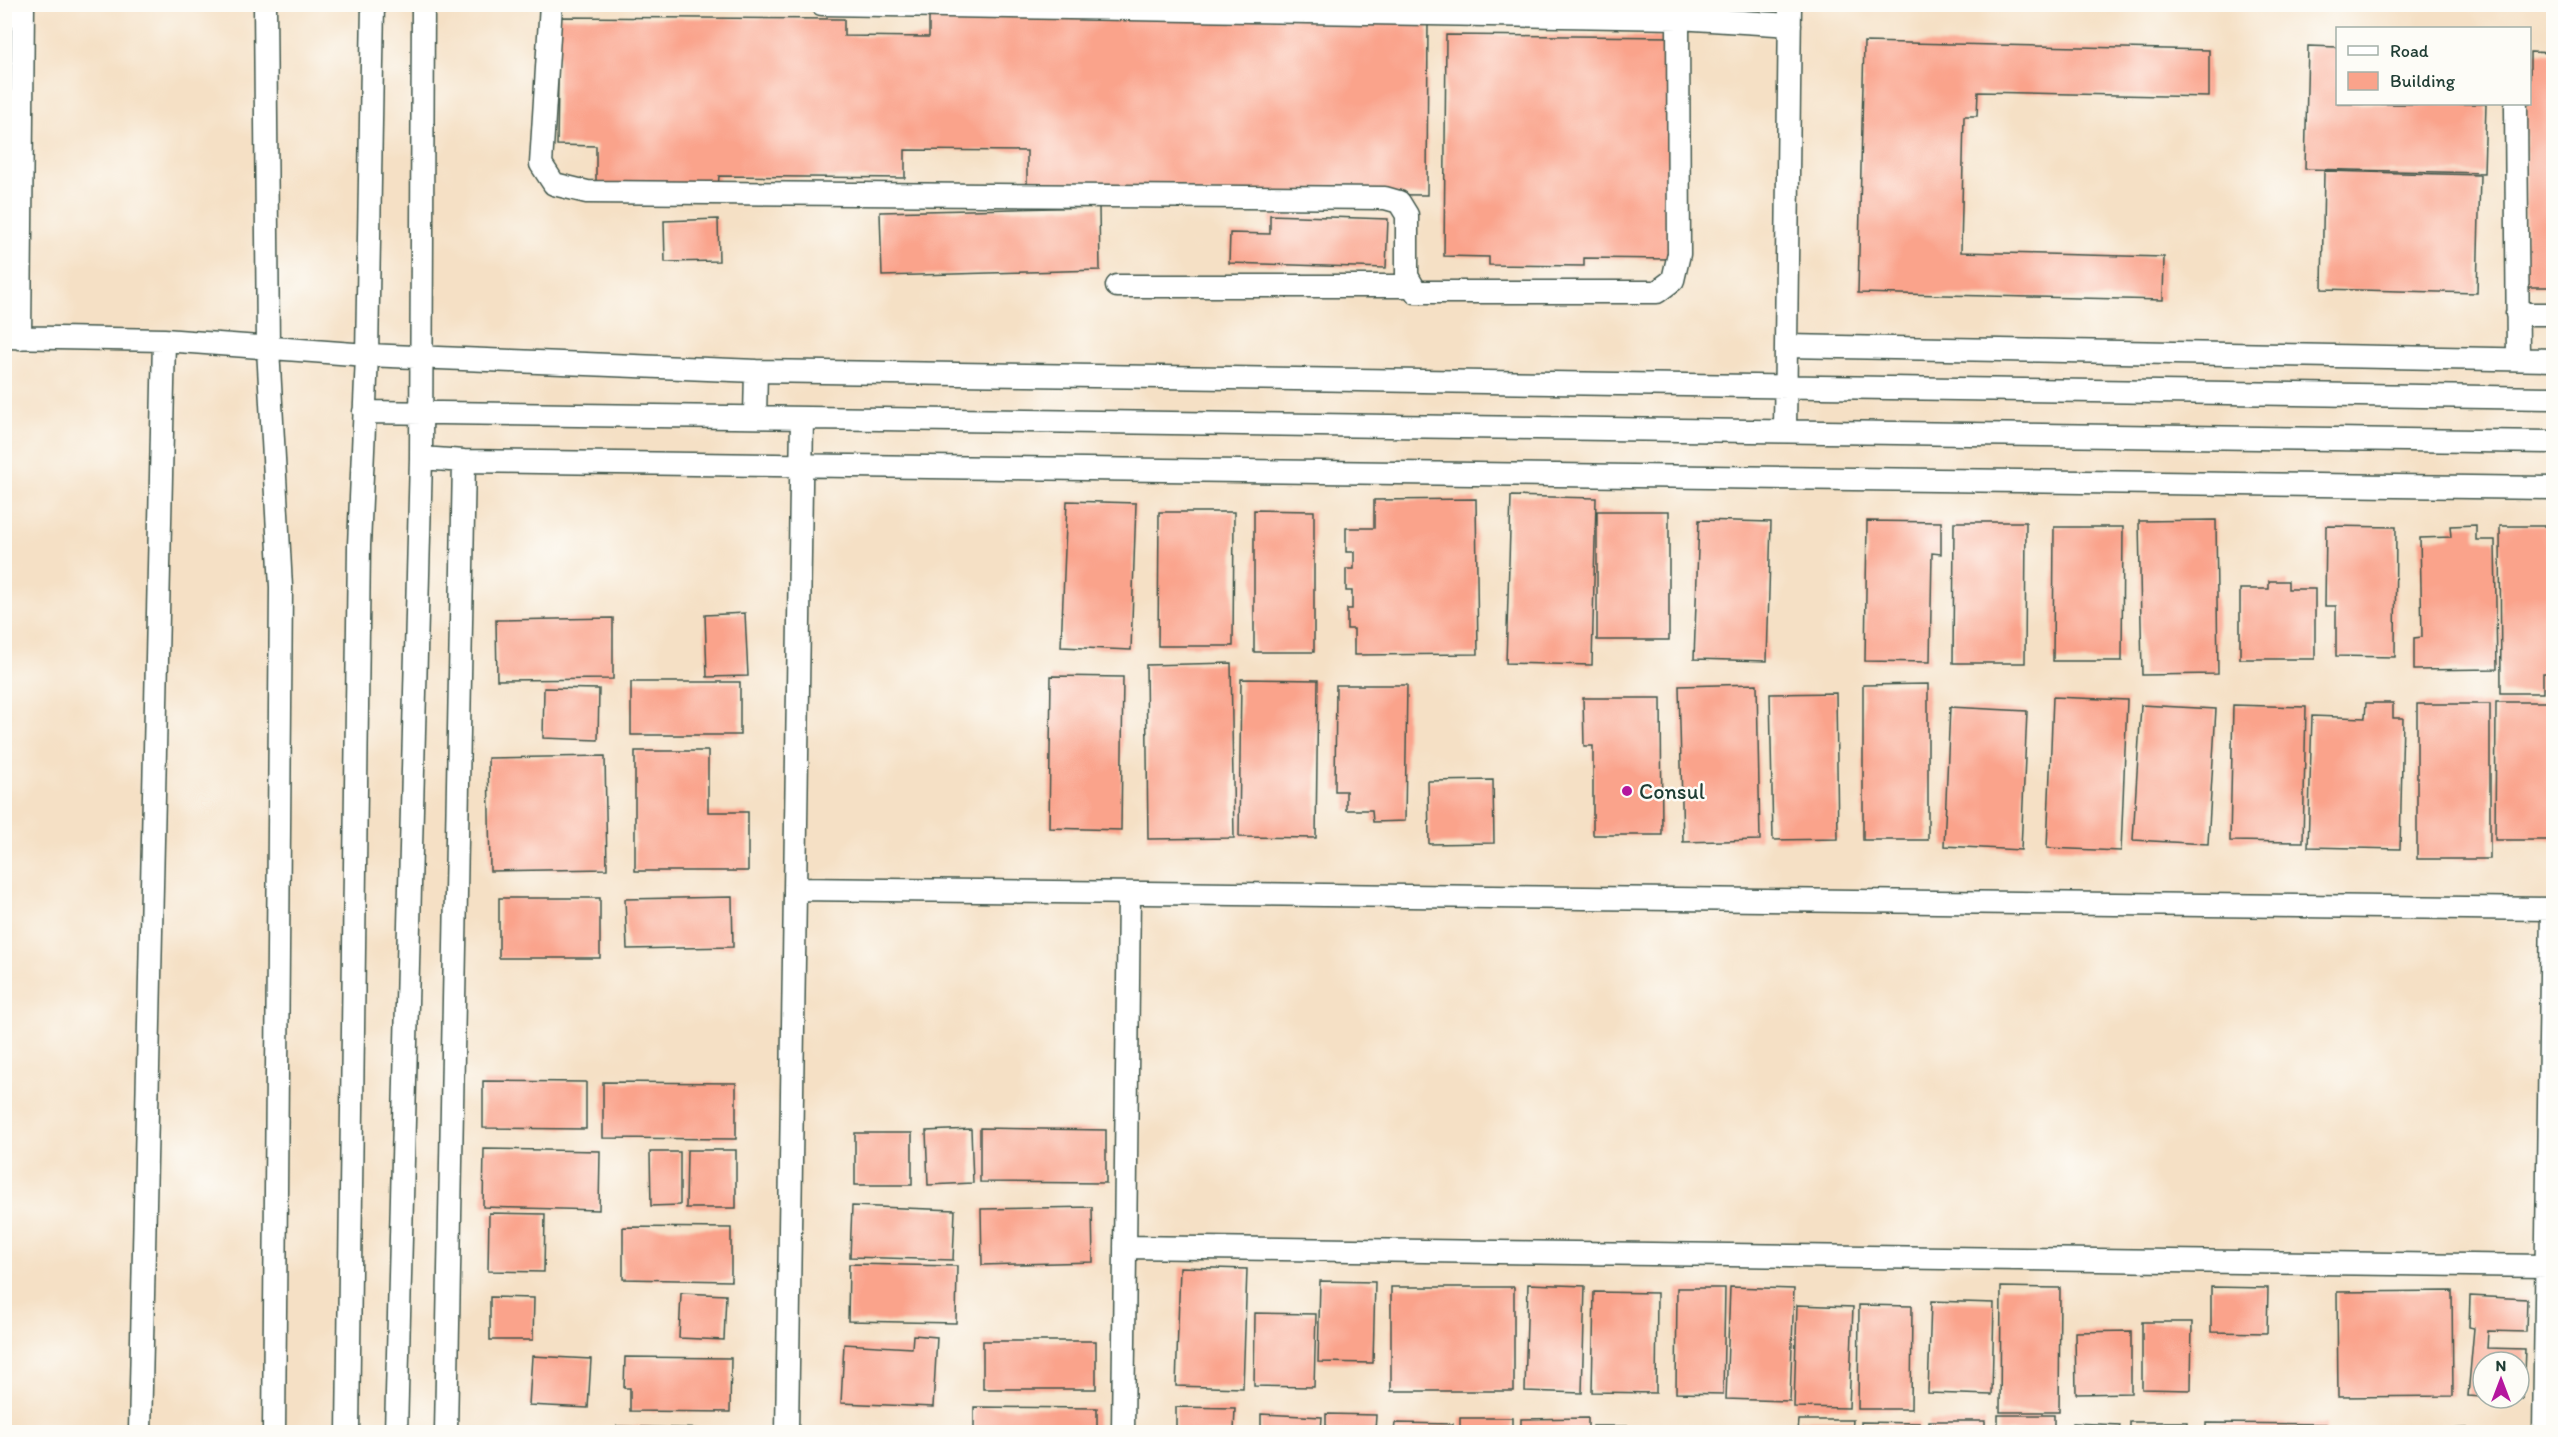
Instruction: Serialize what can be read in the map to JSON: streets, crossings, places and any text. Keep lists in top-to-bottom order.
{
  "places": ["Consul"],
  "legend": ["Road", "Building"],
  "north": "top"
}
